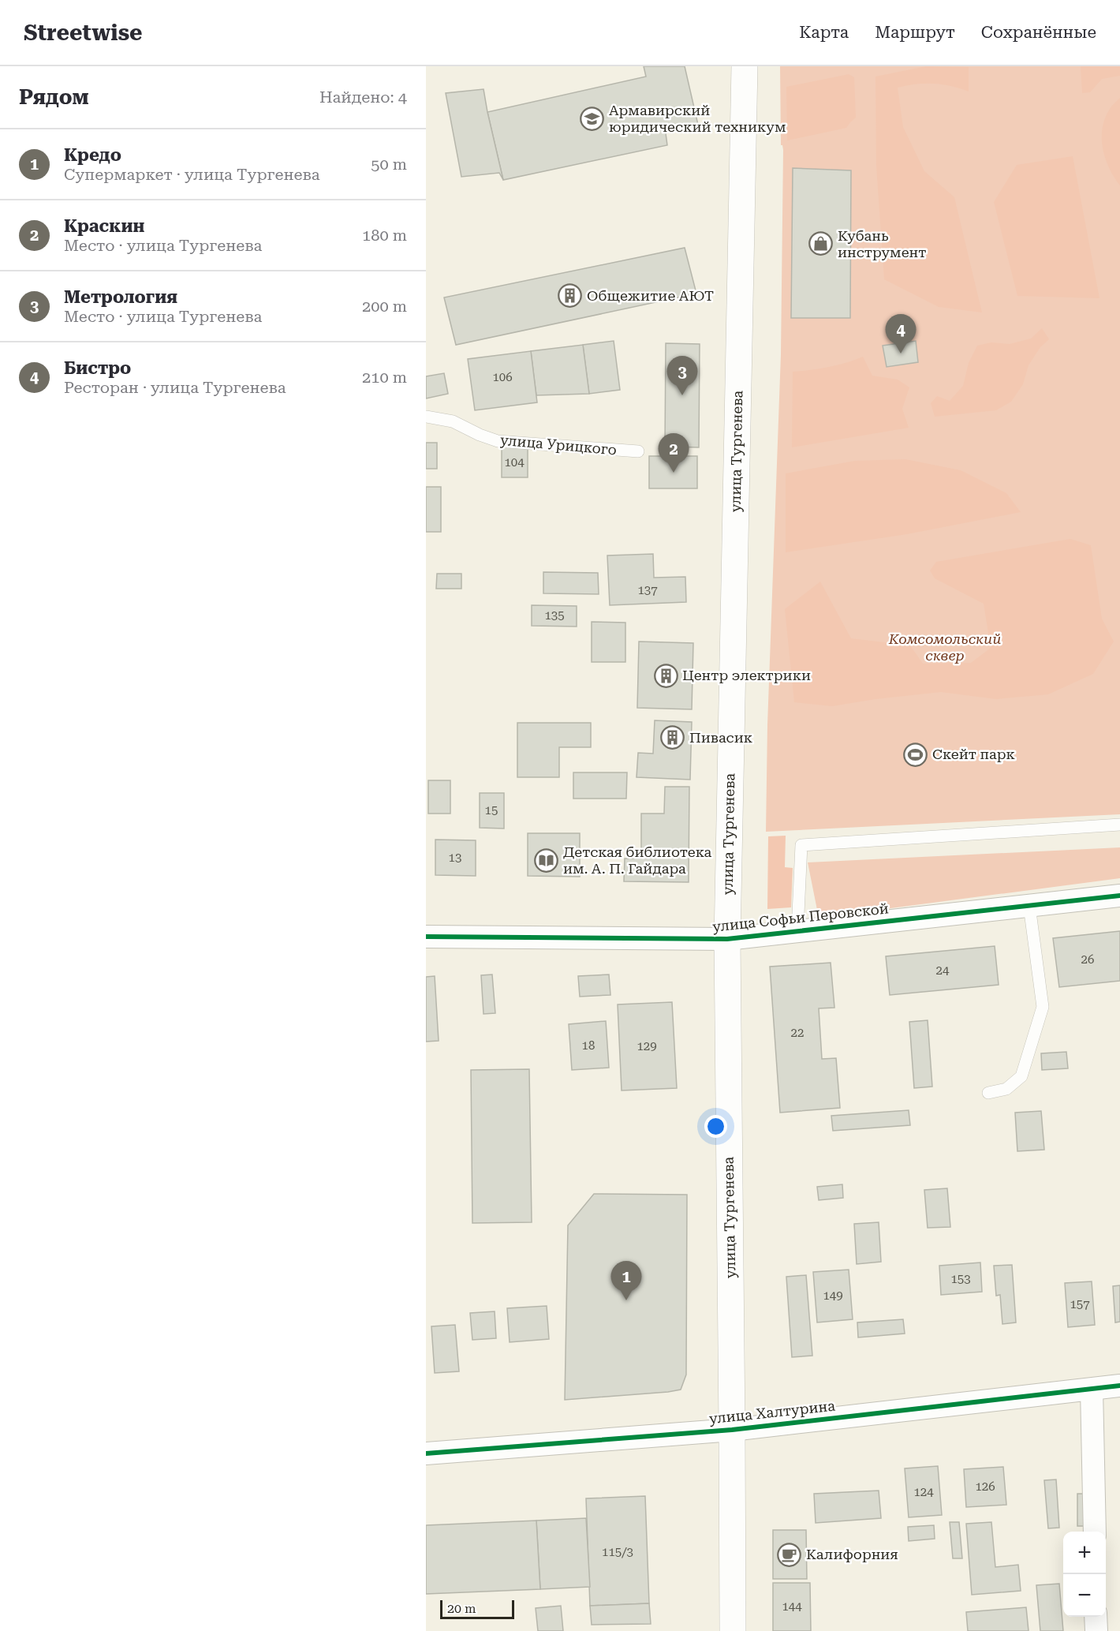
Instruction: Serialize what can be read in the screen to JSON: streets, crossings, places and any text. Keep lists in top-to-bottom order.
{
  "streets": {
    "main road": ["улица Тургенева"],
    "street": ["улица Софьи Перовской", "улица Халтурина"],
    "lane": ["улица Урицкого"]
  },
  "crossings": [
    ["улица Тургенева", "улица Софьи Перовской"],
    ["улица Тургенева", "улица Халтурина"]
  ],
  "parks": ["Комсомольский сквер"],
  "places": {
    "school or university": ["Армавирский юридический техникум"],
    "shop": ["Кубань инструмент"],
    "building": ["Общежитие АЮТ", "Центр электрики", "Пивасик"],
    "sports": ["Скейт парк"],
    "library": ["Детская библиотека им. А. П. Гайдара"],
    "cafe": ["Калифорния"]
  },
  "house_numbers": [
    "106",
    "104",
    "137",
    "135",
    "15",
    "13",
    "26",
    "24",
    "22",
    "18",
    "129",
    "153",
    "149",
    "157",
    "126",
    "124",
    "115/3",
    "144"
  ],
  "scale_bar": "20 m",
  "page": {
    "header": "Streetwise",
    "nav": ["Карта", "Маршрут", "Сохранённые"],
    "heading": ["Рядом", "Найдено: 4"],
    "list": [
      {
        "mark": "1",
        "name": "Кредо",
        "note": "Супермаркет · улица Тургенева",
        "value": "50 m"
      },
      {
        "mark": "2",
        "name": "Краскин",
        "note": "Место · улица Тургенева",
        "value": "180 m"
      },
      {
        "mark": "3",
        "name": "Метрология",
        "note": "Место · улица Тургенева",
        "value": "200 m"
      },
      {
        "mark": "4",
        "name": "Бистро",
        "note": "Ресторан · улица Тургенева",
        "value": "210 m"
      }
    ],
    "pins": [
      "4",
      "3",
      "2",
      "1"
    ],
    "map_buttons": ["+", "−"],
    "scale": "20 m"
  }
}
